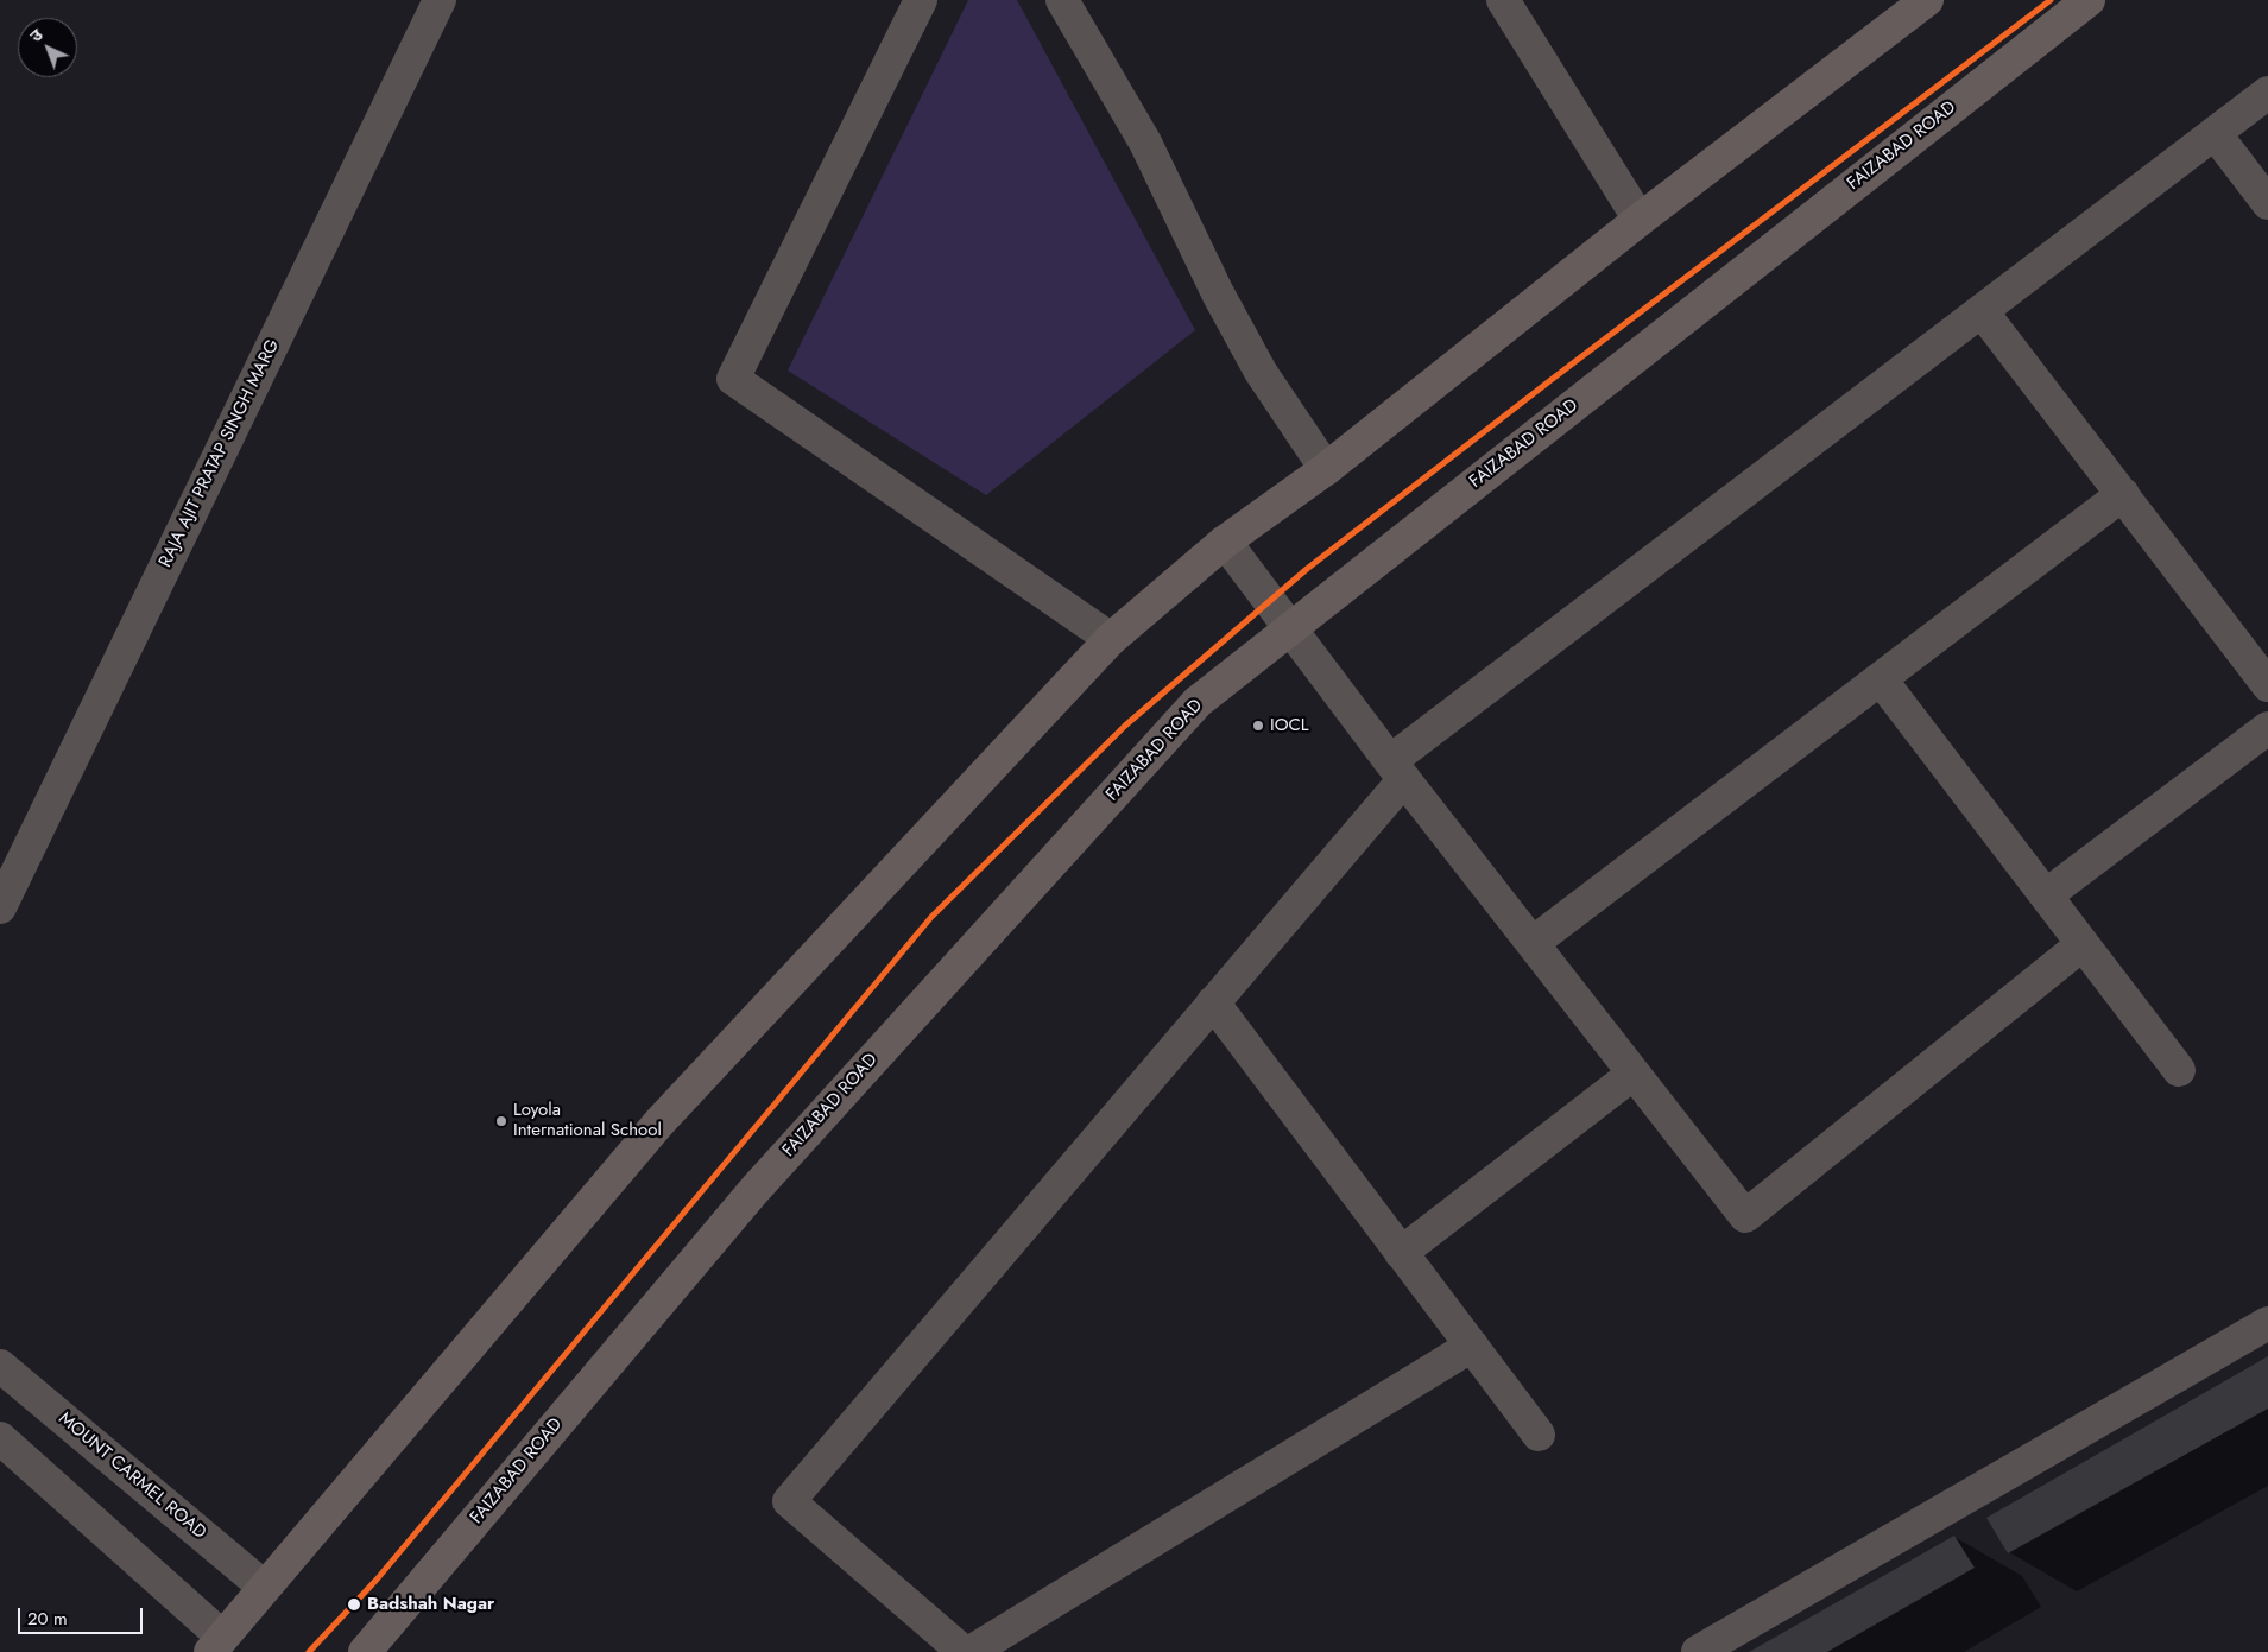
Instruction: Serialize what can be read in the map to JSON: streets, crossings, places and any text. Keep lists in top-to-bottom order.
{
  "streets": {
    "main road": ["FAIZABAD ROAD"],
    "street": ["RAJA AJIT PRATAP SINGH MARG", "MOUNT CARMEL ROAD"]
  },
  "places": ["IOCL", "Loyola International School", "Badshah Nagar"],
  "scale_bar": "20 m",
  "north": "top left"
}
